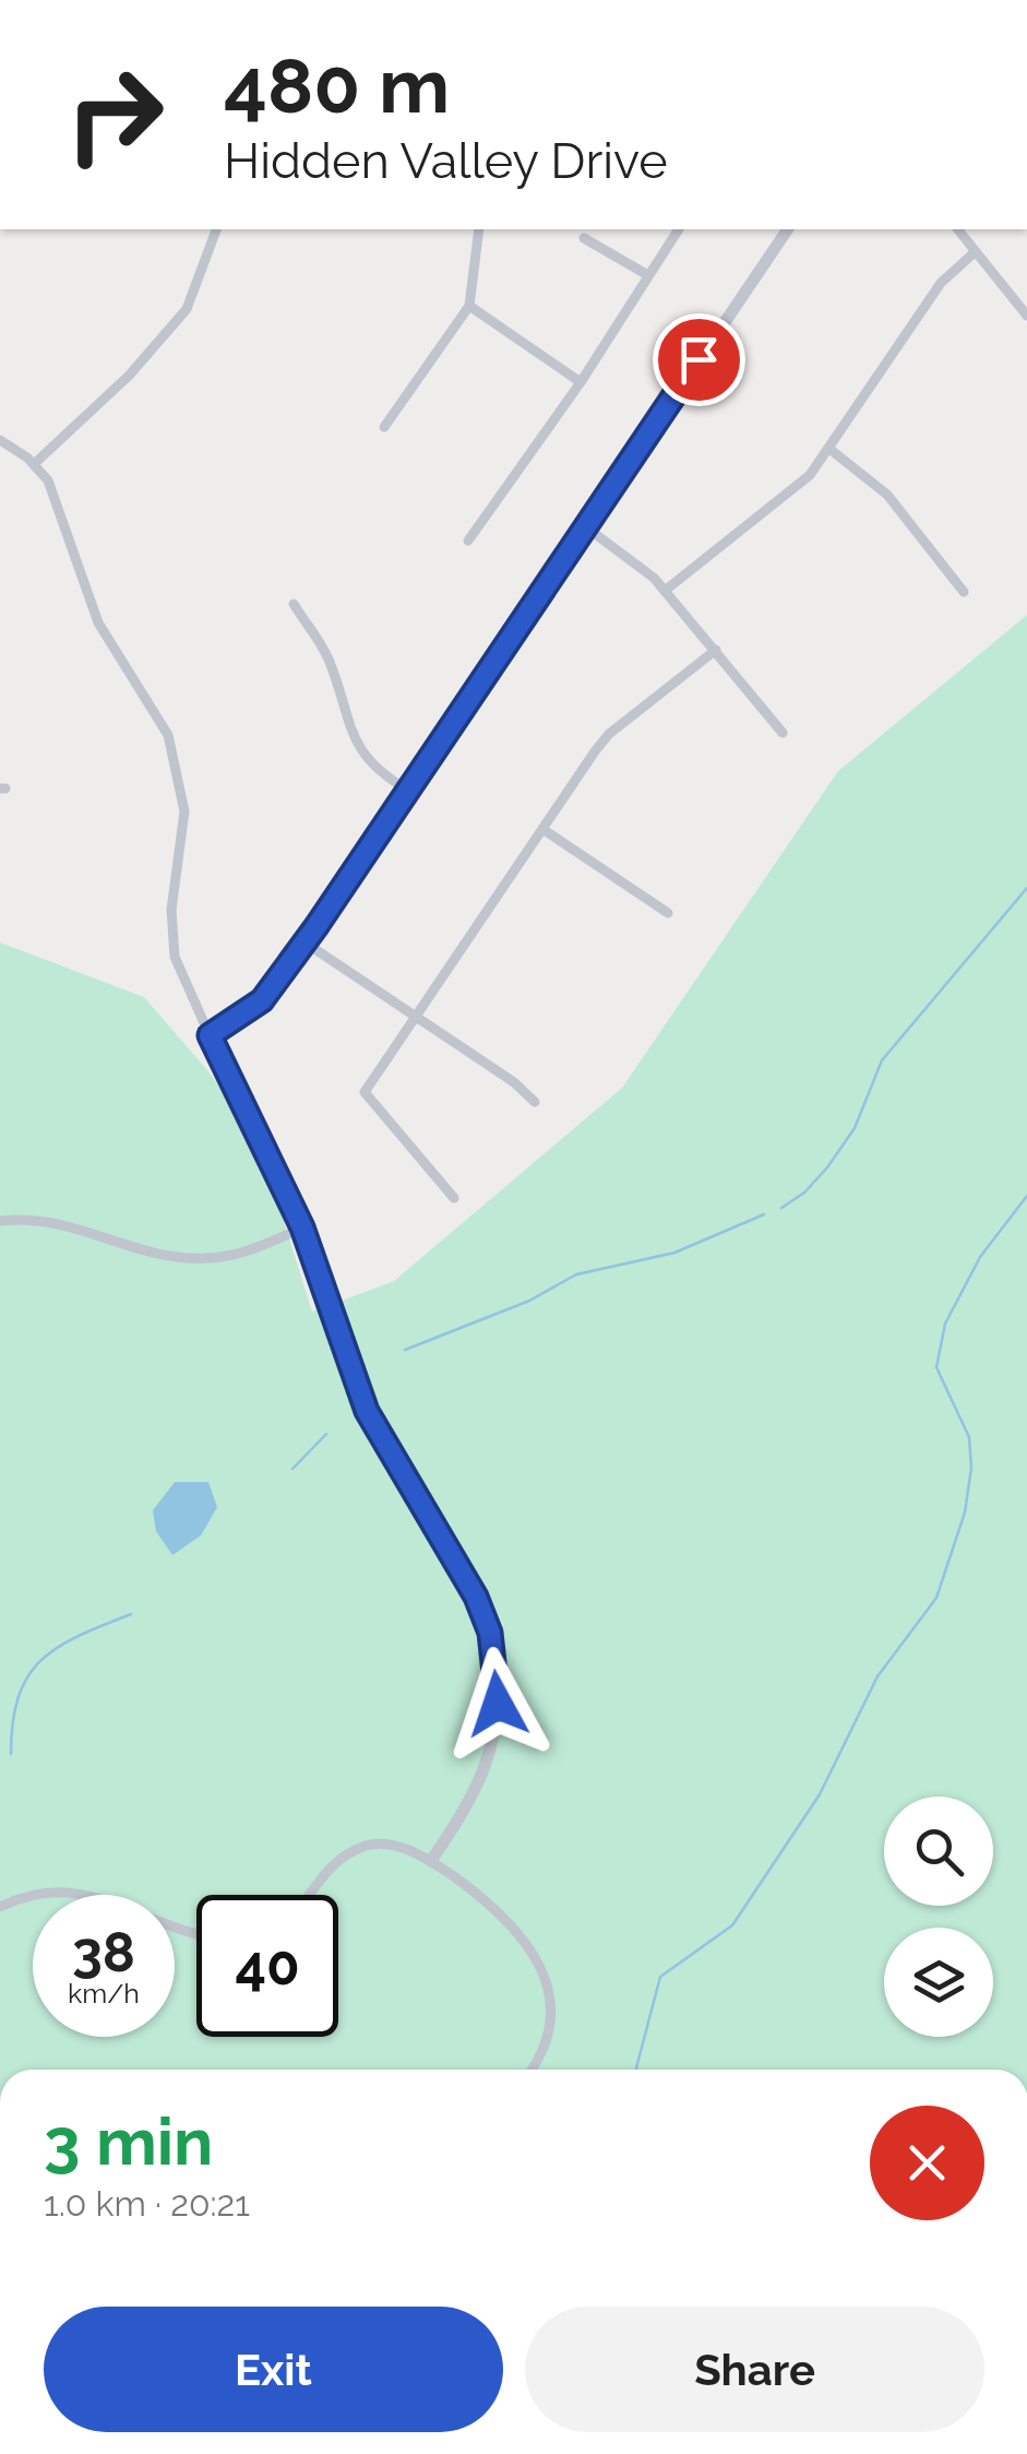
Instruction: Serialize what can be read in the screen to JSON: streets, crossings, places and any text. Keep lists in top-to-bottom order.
{
  "page": {
    "turn": ["480 m", "Hidden Valley Drive"],
    "speed": "38 km/h",
    "limit": "40",
    "heading": ["3 min", "1.0 km · 20:21"],
    "buttons": ["Exit", "Share"]
  }
}
